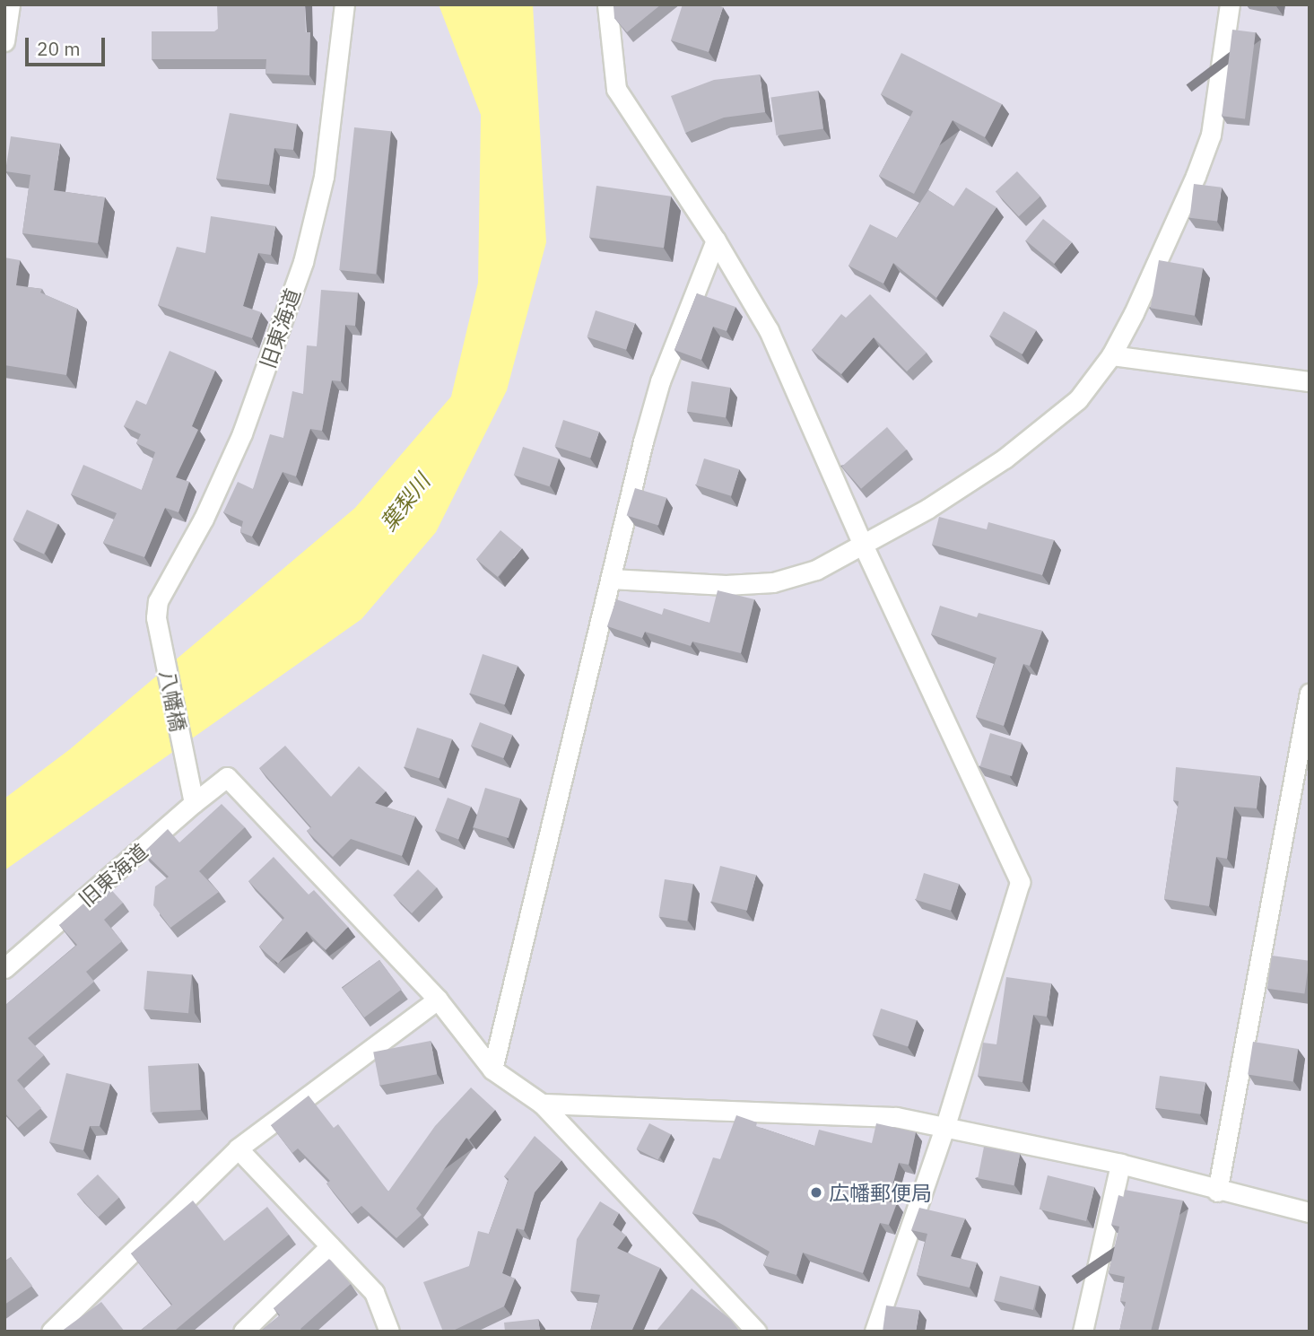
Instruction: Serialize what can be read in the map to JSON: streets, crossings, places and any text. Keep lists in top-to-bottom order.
{
  "streets": {
    "street": ["旧東海道", "八幡橋"]
  },
  "crossings": [
    ["旧東海道", "八幡橋"]
  ],
  "water": ["葉梨川"],
  "places": ["広幡郵便局"],
  "scale_bar": "20 m"
}
